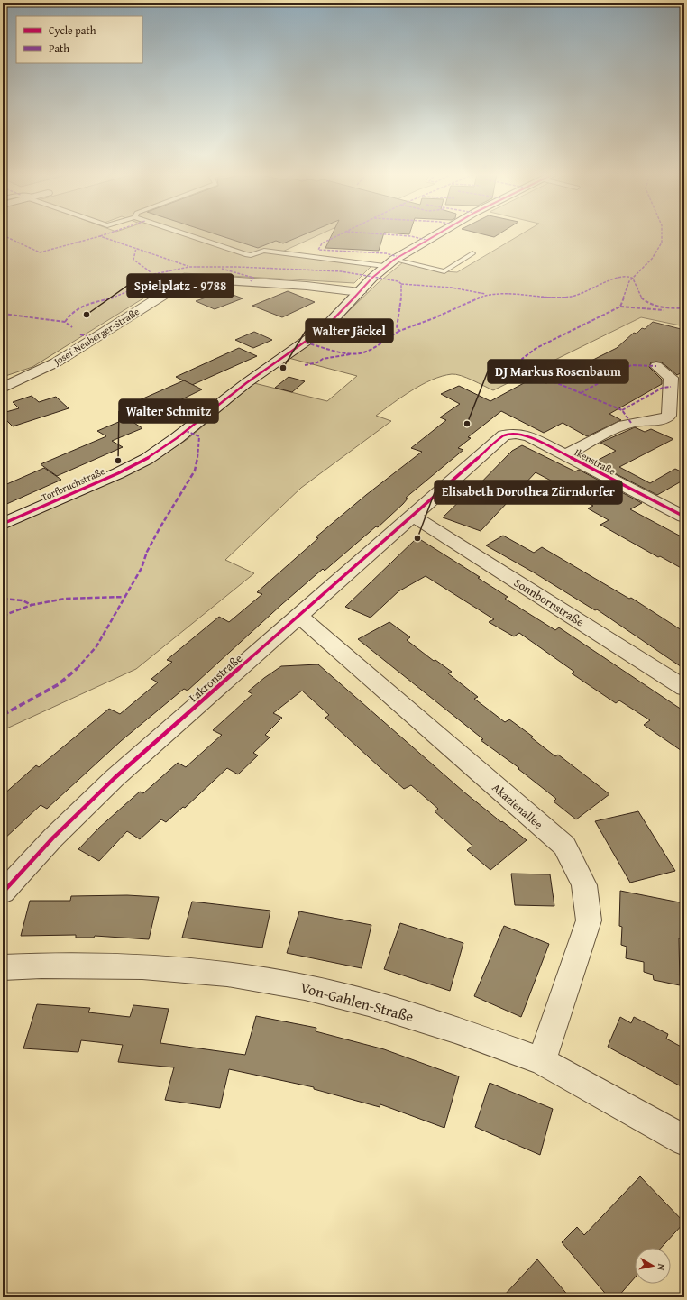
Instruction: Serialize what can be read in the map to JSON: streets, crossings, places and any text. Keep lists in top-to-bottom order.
{
  "streets": {
    "street": [
      "Josef-Neuberger-Straße",
      "Ikenstraße",
      "Torfbruchstraße",
      "Sonnbornstraße",
      "Lakronstraße",
      "Akazienallee",
      "Von-Gahlen-Straße"
    ]
  },
  "crossings": [
    ["Josef-Neuberger-Straße", "Torfbruchstraße"],
    ["Ikenstraße", "Lakronstraße"],
    ["Sonnbornstraße", "Lakronstraße"],
    ["Lakronstraße", "Akazienallee"],
    ["Akazienallee", "Von-Gahlen-Straße"]
  ],
  "places": [
    "Spielplatz - 9788",
    "Walter Jäckel",
    "DJ Markus Rosenbaum",
    "Walter Schmitz",
    "Elisabeth Dorothea Zürndorfer"
  ],
  "legend": ["Cycle path", "Path"],
  "north": "right"
}
